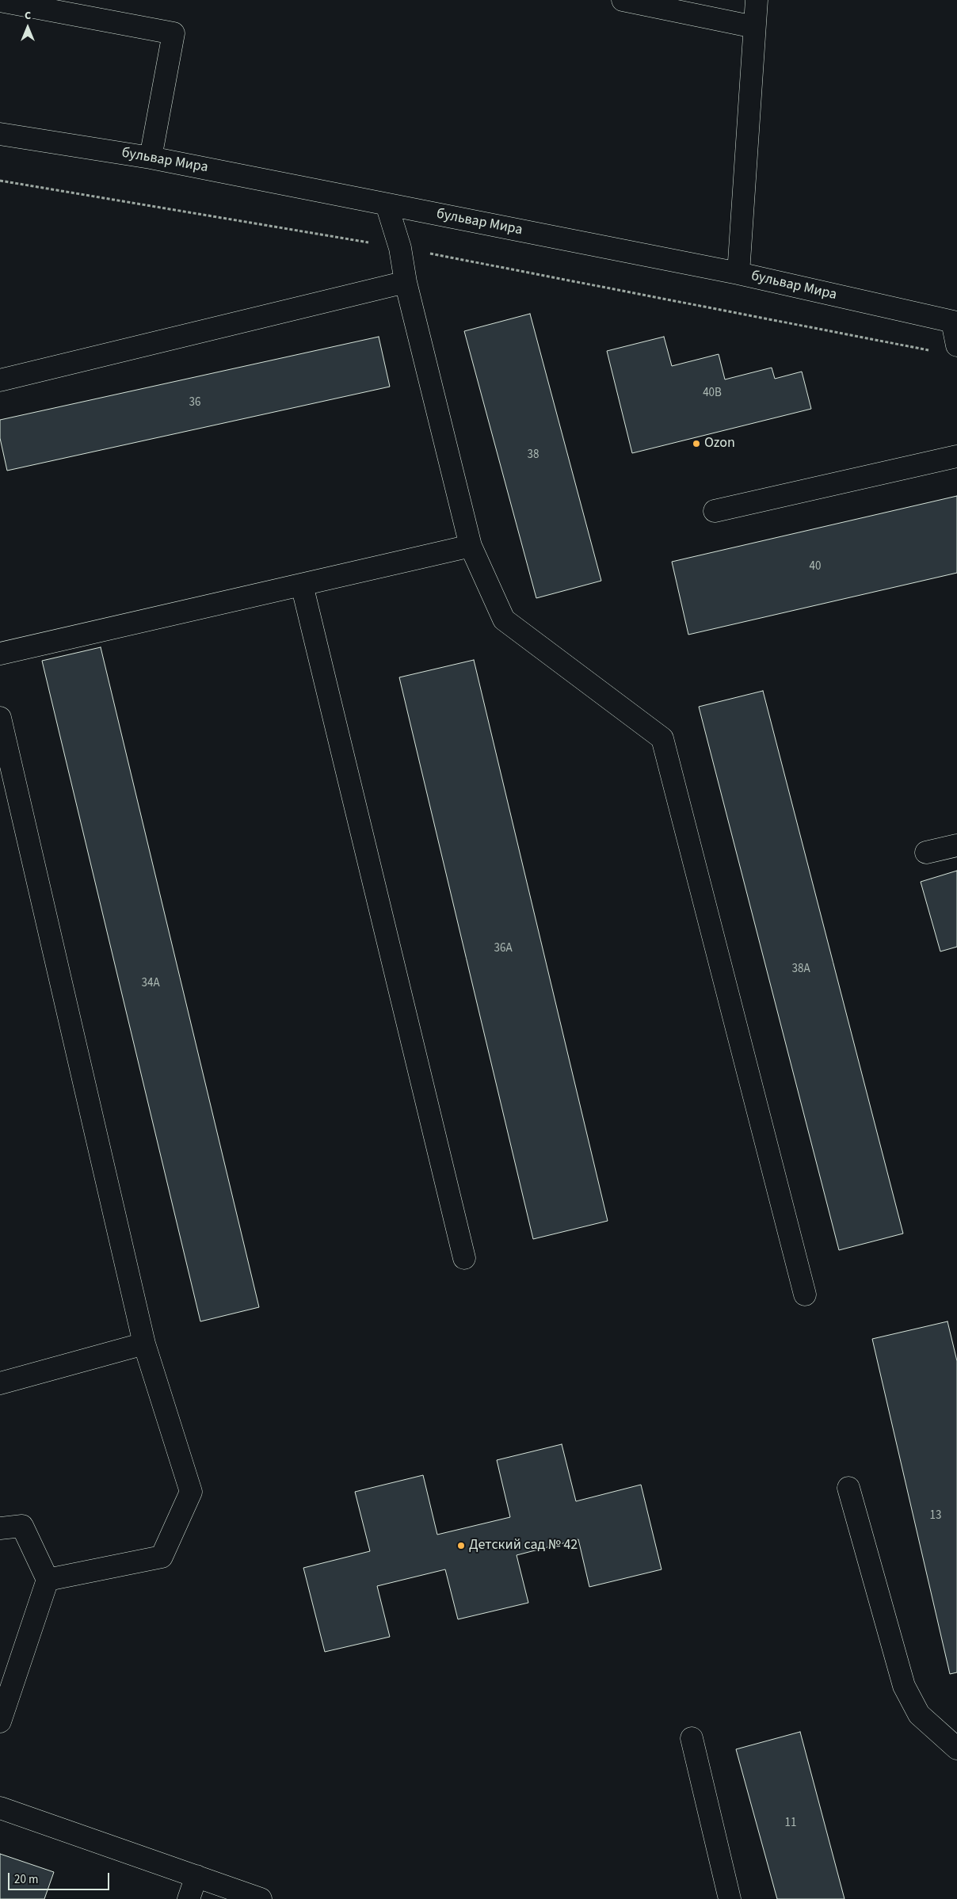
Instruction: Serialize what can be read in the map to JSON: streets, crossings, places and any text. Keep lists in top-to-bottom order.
{
  "streets": {
    "street": ["бульвар Мира"]
  },
  "places": ["Ozon", "Детский сад № 42"],
  "house_numbers": [
    "40В",
    "36",
    "38",
    "40",
    "36А",
    "38А",
    "34А",
    "13",
    "11"
  ],
  "scale_bar": "20 m",
  "north": "top"
}
